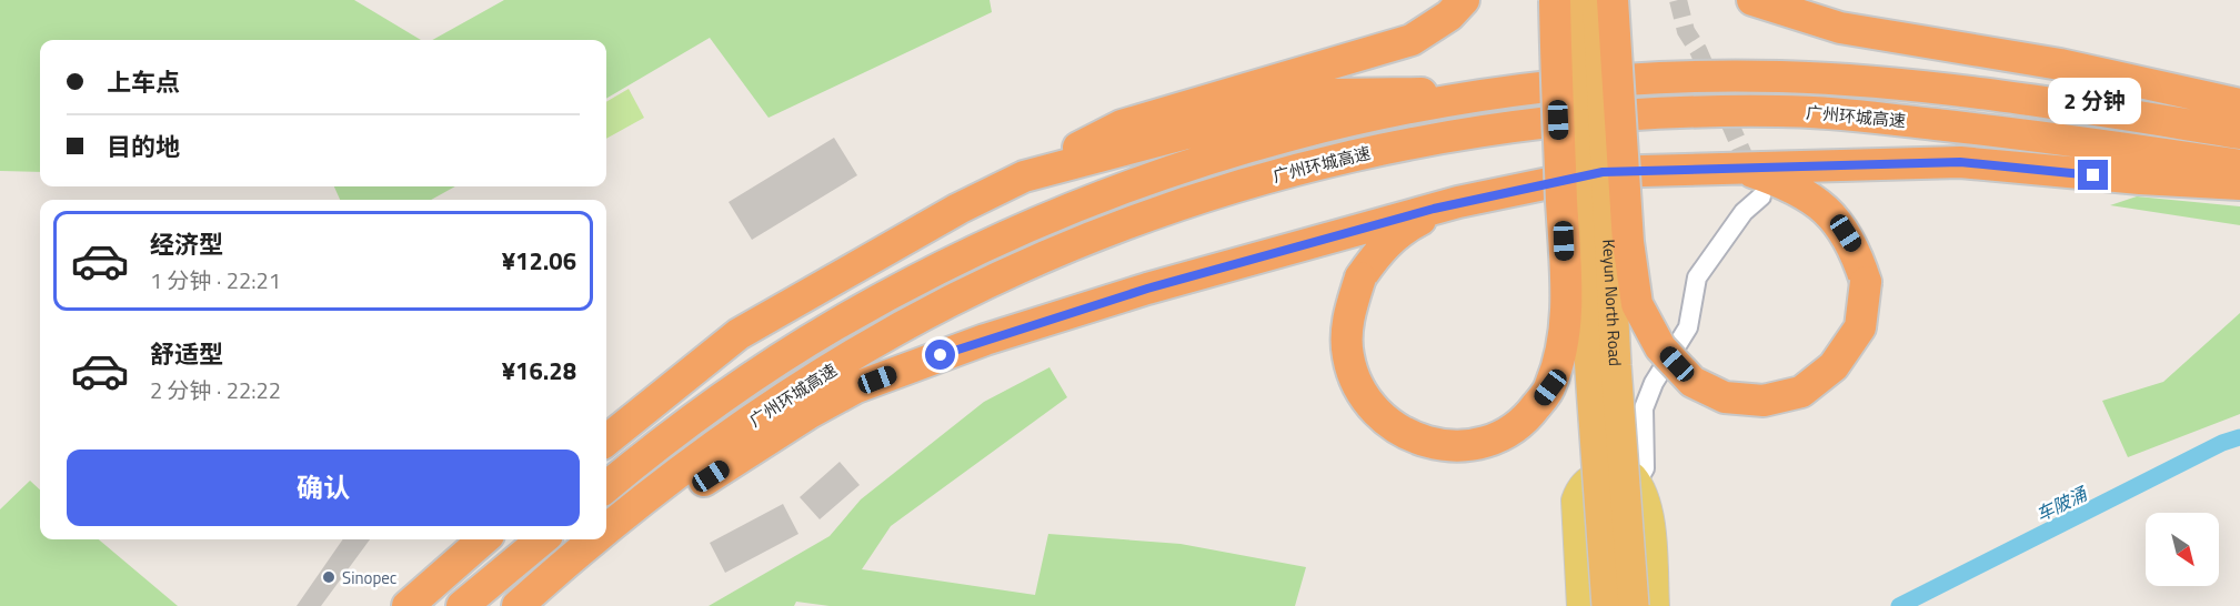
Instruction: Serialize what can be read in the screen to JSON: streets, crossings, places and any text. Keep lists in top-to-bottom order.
{
  "streets": {
    "highway": ["广州环城高速", "Keyun North Road"]
  },
  "water": ["车陂涌"],
  "places": ["Sinopec"],
  "north": "bottom right",
  "page": {
    "banner": ["上车点", "目的地"],
    "bubble": "2 分钟",
    "list": [
      {
        "name": "经济型",
        "note": "1 分钟 · 22:21",
        "value": "¥12.06"
      },
      {
        "name": "舒适型",
        "note": "2 分钟 · 22:22",
        "value": "¥16.28"
      }
    ],
    "buttons": "确认"
  }
}
